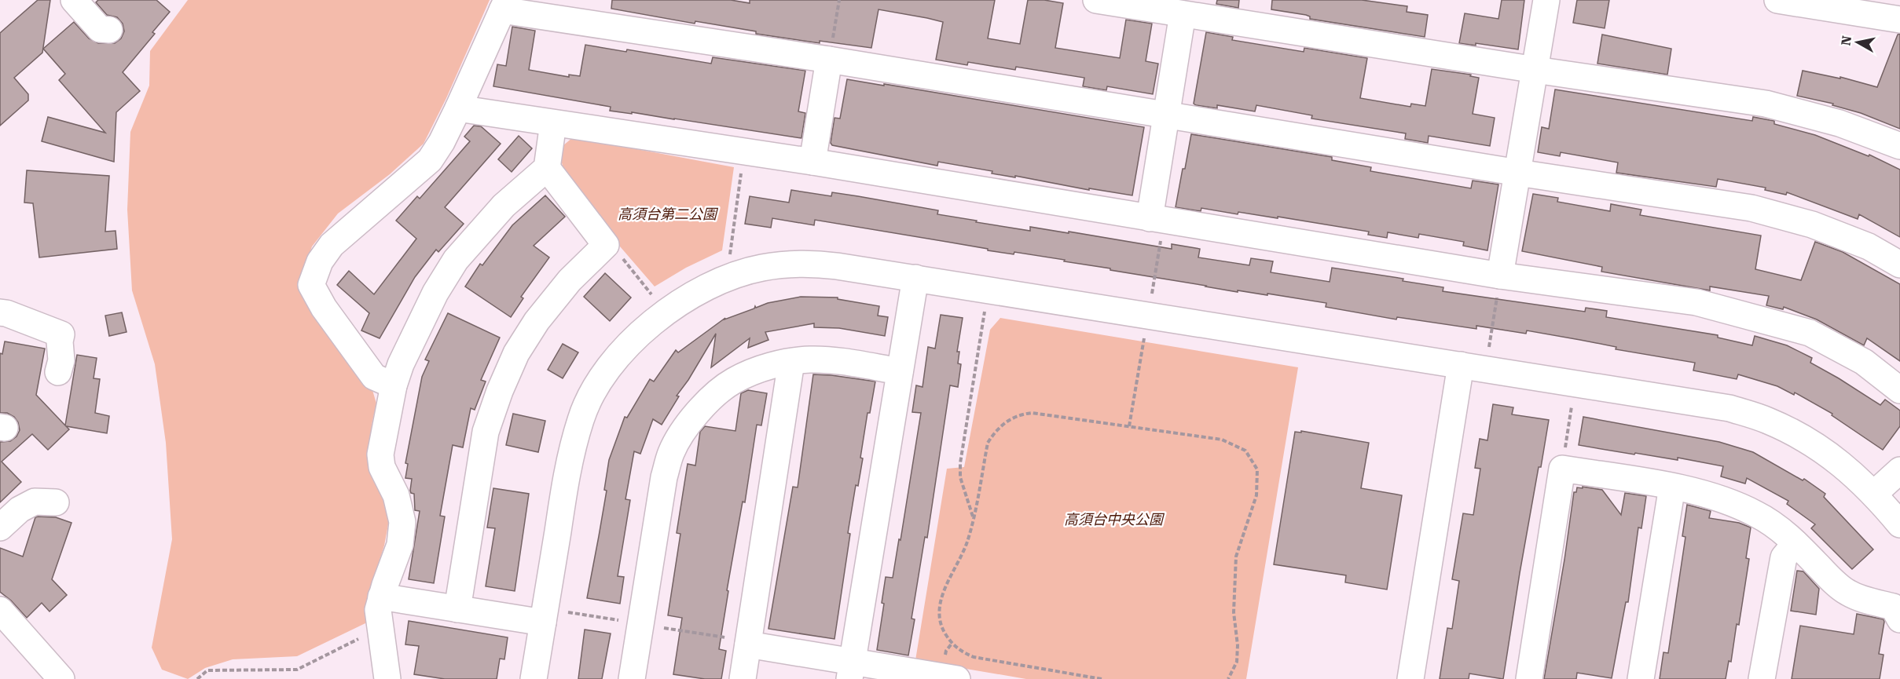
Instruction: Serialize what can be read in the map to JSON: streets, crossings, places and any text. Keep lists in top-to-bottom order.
{
  "parks": ["高須台第二公園", "高須台中央公園"],
  "north": "left"
}
